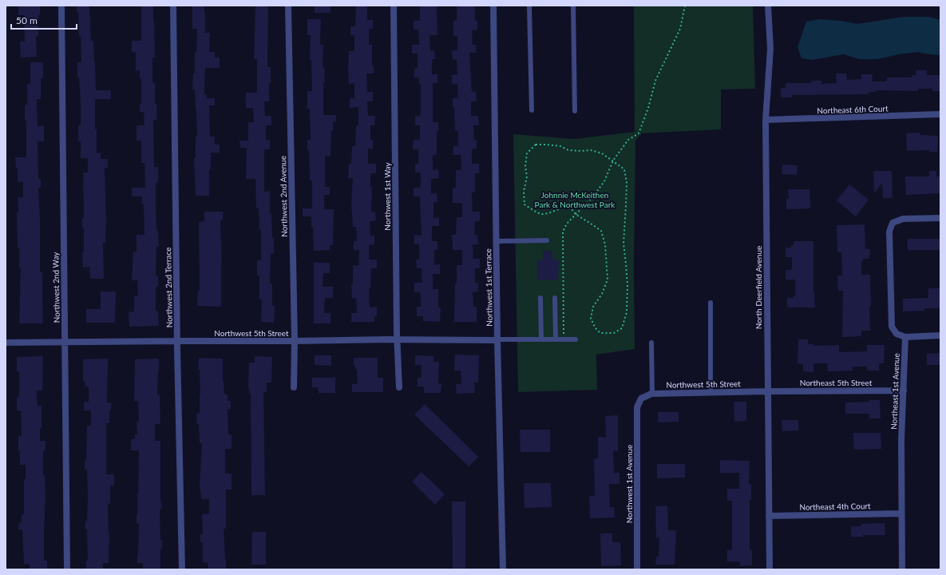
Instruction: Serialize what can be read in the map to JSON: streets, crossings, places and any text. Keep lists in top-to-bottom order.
{
  "streets": {
    "street": [
      "Northeast 6th Court",
      "Northwest 2nd Avenue",
      "Northwest 1st Way",
      "Northwest 2nd Way",
      "Northwest 2nd Terrace",
      "Northwest 1st Terrace",
      "North Deerfield Avenue",
      "Northwest 5th Street",
      "Northeast 5th Street",
      "Northeast 1st Avenue",
      "Northwest 1st Avenue",
      "Northeast 4th Court"
    ]
  },
  "crossings": [
    ["Northeast 6th Court", "North Deerfield Avenue"],
    ["Northwest 2nd Avenue", "Northwest 5th Street"],
    ["Northwest 1st Way", "Northwest 5th Street"],
    ["Northwest 2nd Way", "Northwest 5th Street"],
    ["Northwest 2nd Terrace", "Northwest 5th Street"],
    ["Northwest 1st Terrace", "Northwest 5th Street"],
    ["North Deerfield Avenue", "Northwest 5th Street"],
    ["North Deerfield Avenue", "Northeast 5th Street"],
    ["North Deerfield Avenue", "Northeast 4th Court"],
    ["Northwest 5th Street", "Northeast 5th Street"],
    ["Northwest 5th Street", "Northwest 1st Avenue"],
    ["Northeast 5th Street", "Northeast 1st Avenue"],
    ["Northeast 1st Avenue", "Northeast 4th Court"]
  ],
  "parks": ["Johnnie McKeithen Park & Northwest Park"],
  "scale_bar": "50 m"
}
